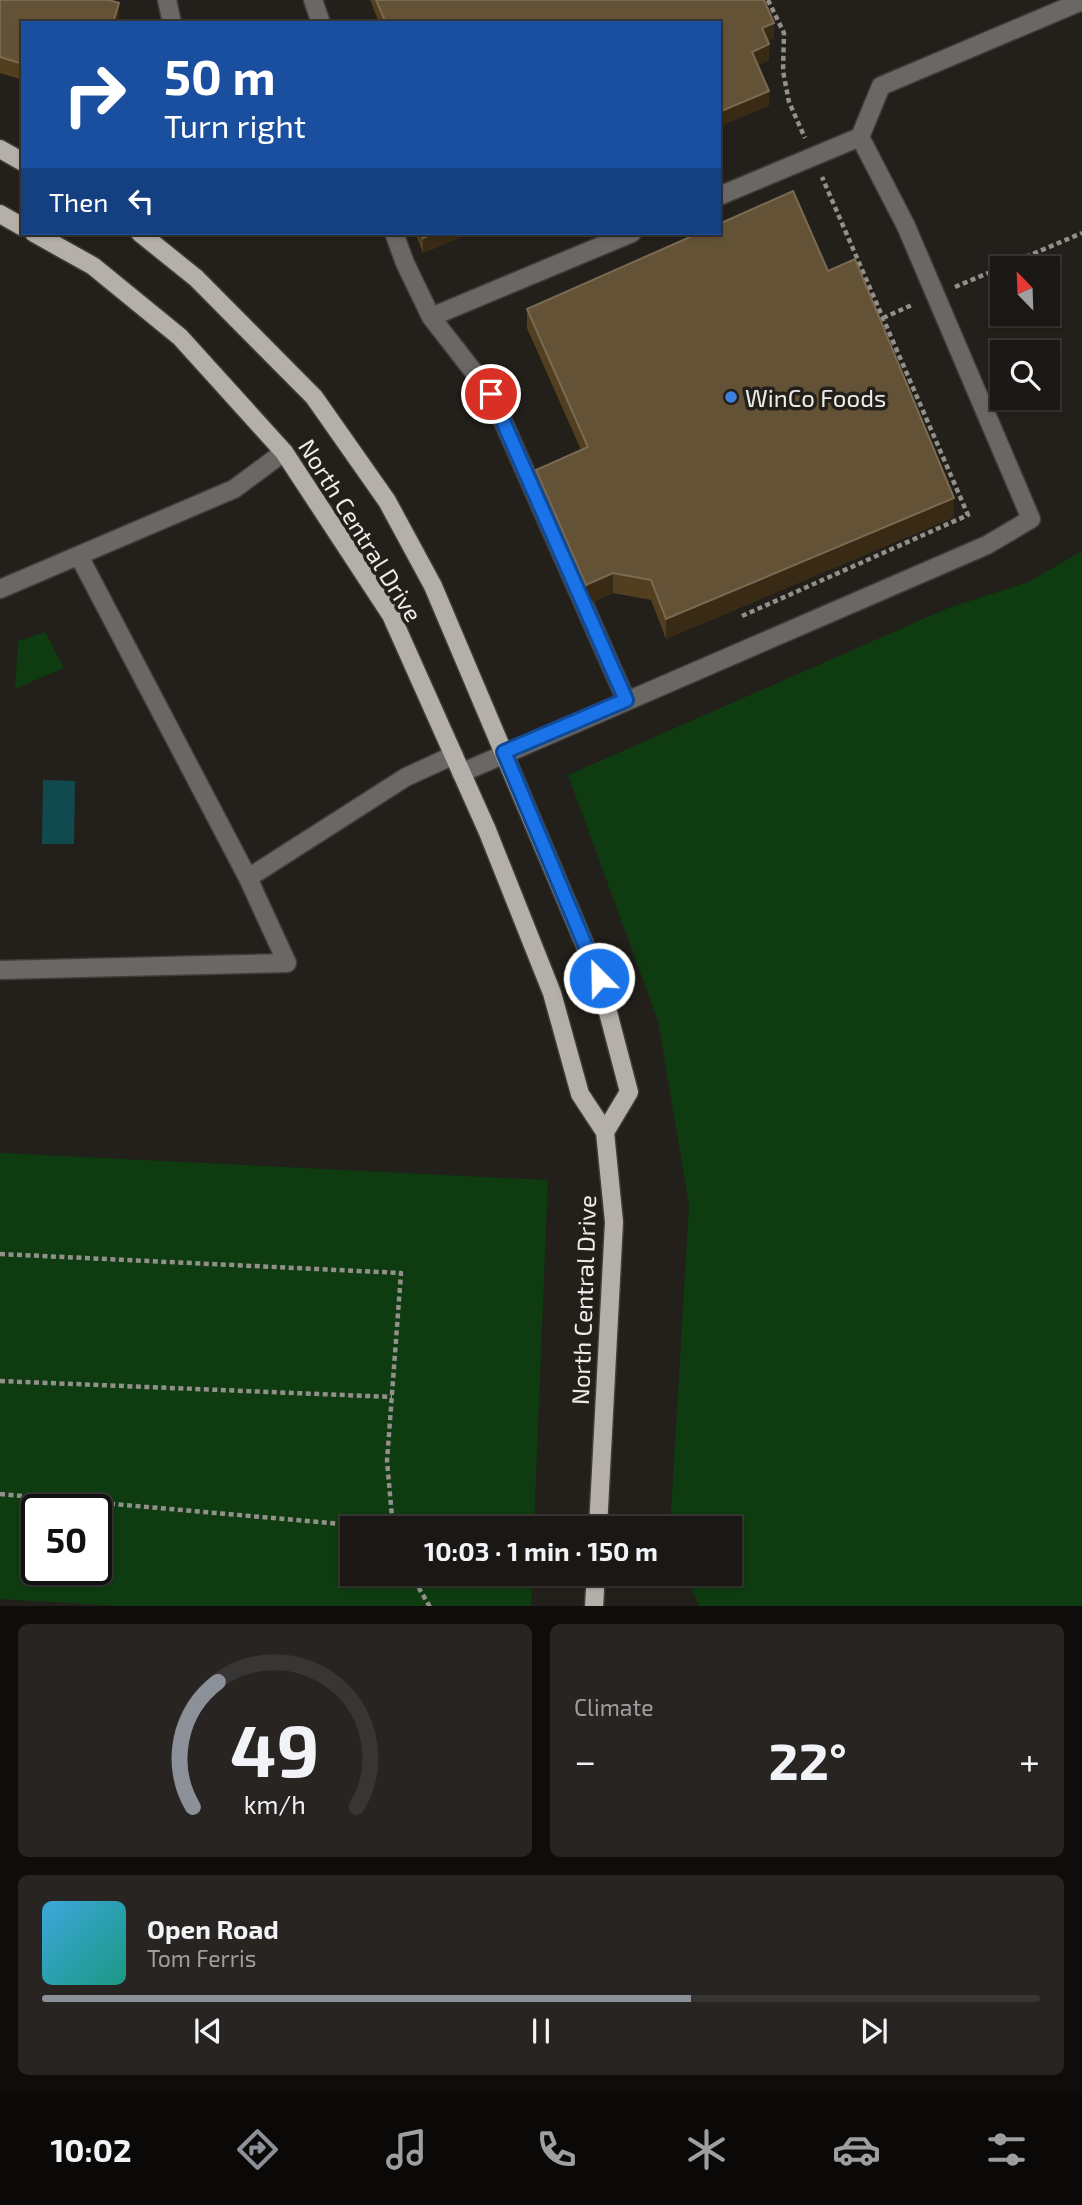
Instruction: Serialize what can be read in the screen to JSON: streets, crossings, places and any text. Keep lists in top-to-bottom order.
{
  "streets": {
    "main road": ["North Central Drive"]
  },
  "places": ["WinCo Foods"],
  "north": "top left",
  "page": {
    "turn": ["50 m", "Turn right"],
    "then": "Then",
    "limit": "50",
    "trip": "10:03 · 1 min · 150 m",
    "tile": "Climate",
    "heat": ["−", "22°", "+"],
    "song": ["Open Road", "Tom Ferris"],
    "tabs": "10:02",
    "gauge": ["49", "km/h"]
  }
}
